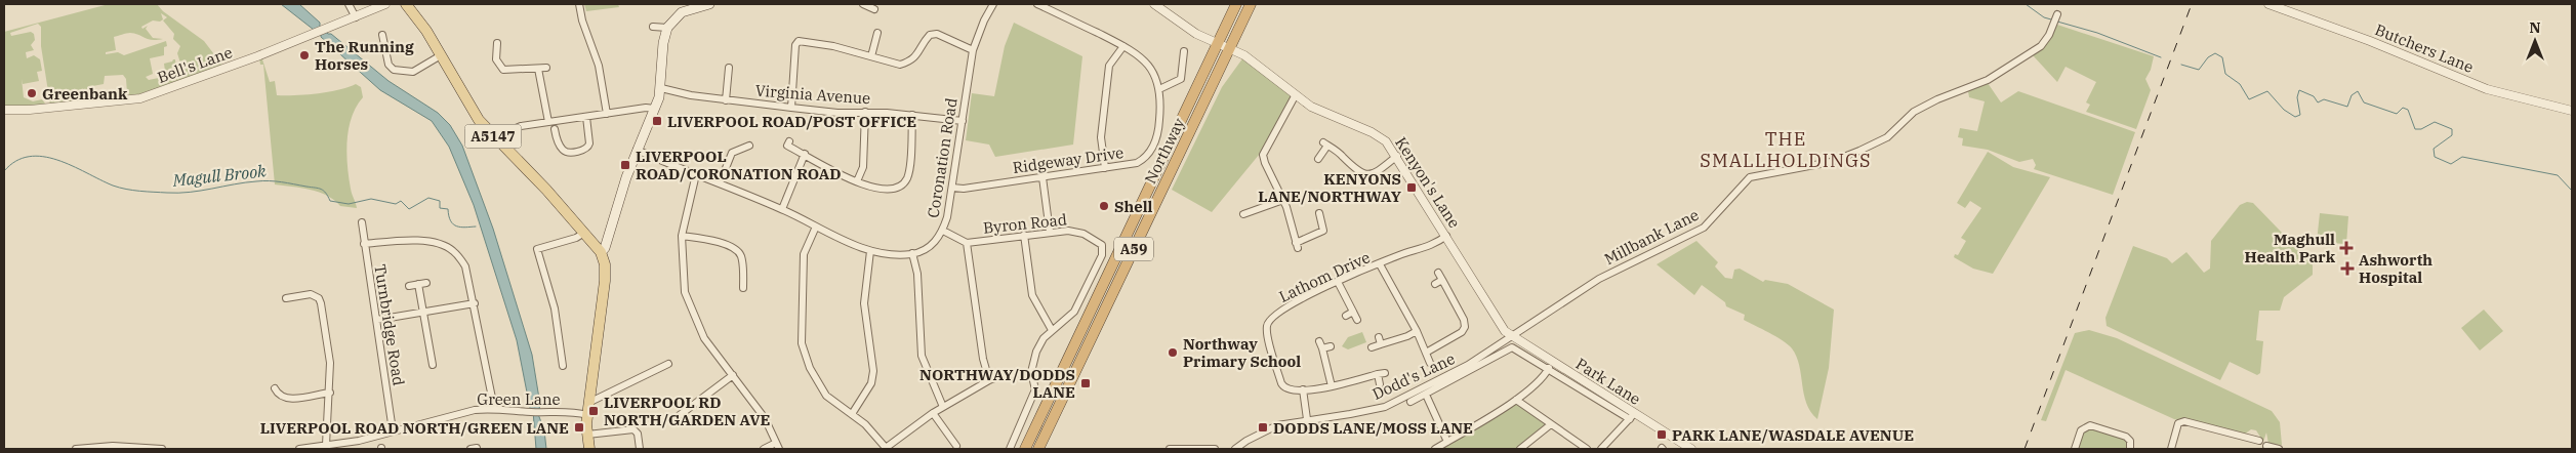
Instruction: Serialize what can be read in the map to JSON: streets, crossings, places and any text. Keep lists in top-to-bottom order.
{
  "streets": {
    "highway": ["Northway", "A59"],
    "main road": ["A5147"],
    "street": [
      "Butchers Lane",
      "Bell's Lane",
      "Virginia Avenue",
      "Coronation Road",
      "Ridgeway Drive",
      "Kenyon's Lane",
      "Byron Road",
      "Millbank Lane",
      "Lathom Drive",
      "Turnbridge Road",
      "Dodd's Lane",
      "Park Lane",
      "Green Lane"
    ]
  },
  "crossings": [
    ["Virginia Avenue", "Coronation Road"],
    ["Northway", "Kenyon's Lane"],
    ["Coronation Road", "Ridgeway Drive"],
    ["Coronation Road", "Byron Road"],
    ["Kenyon's Lane", "Millbank Lane"],
    ["Kenyon's Lane", "Lathom Drive"],
    ["Kenyon's Lane", "Dodd's Lane"],
    ["Kenyon's Lane", "Park Lane"],
    ["Millbank Lane", "Dodd's Lane"],
    ["Millbank Lane", "Park Lane"],
    ["Turnbridge Road", "Green Lane"],
    ["Dodd's Lane", "Park Lane"]
  ],
  "districts": ["THE SMALLHOLDINGS"],
  "water": ["Magull Brook"],
  "places": {
    "other": [
      "The Running Horses",
      "Greenbank",
      "Shell",
      "Northway Primary School"
    ],
    "transit": [
      "LIVERPOOL ROAD/POST OFFICE",
      "LIVERPOOL ROAD/CORONATION ROAD",
      "KENYONS LANE/NORTHWAY",
      "NORTHWAY/DODDS LANE",
      "LIVERPOOL RD NORTH/GARDEN AVE",
      "LIVERPOOL ROAD NORTH/GREEN LANE",
      "DODDS LANE/MOSS LANE",
      "PARK LANE/WASDALE AVENUE"
    ],
    "health": ["Maghull Health Park", "Ashworth Hospital"]
  },
  "north": "top"
}
